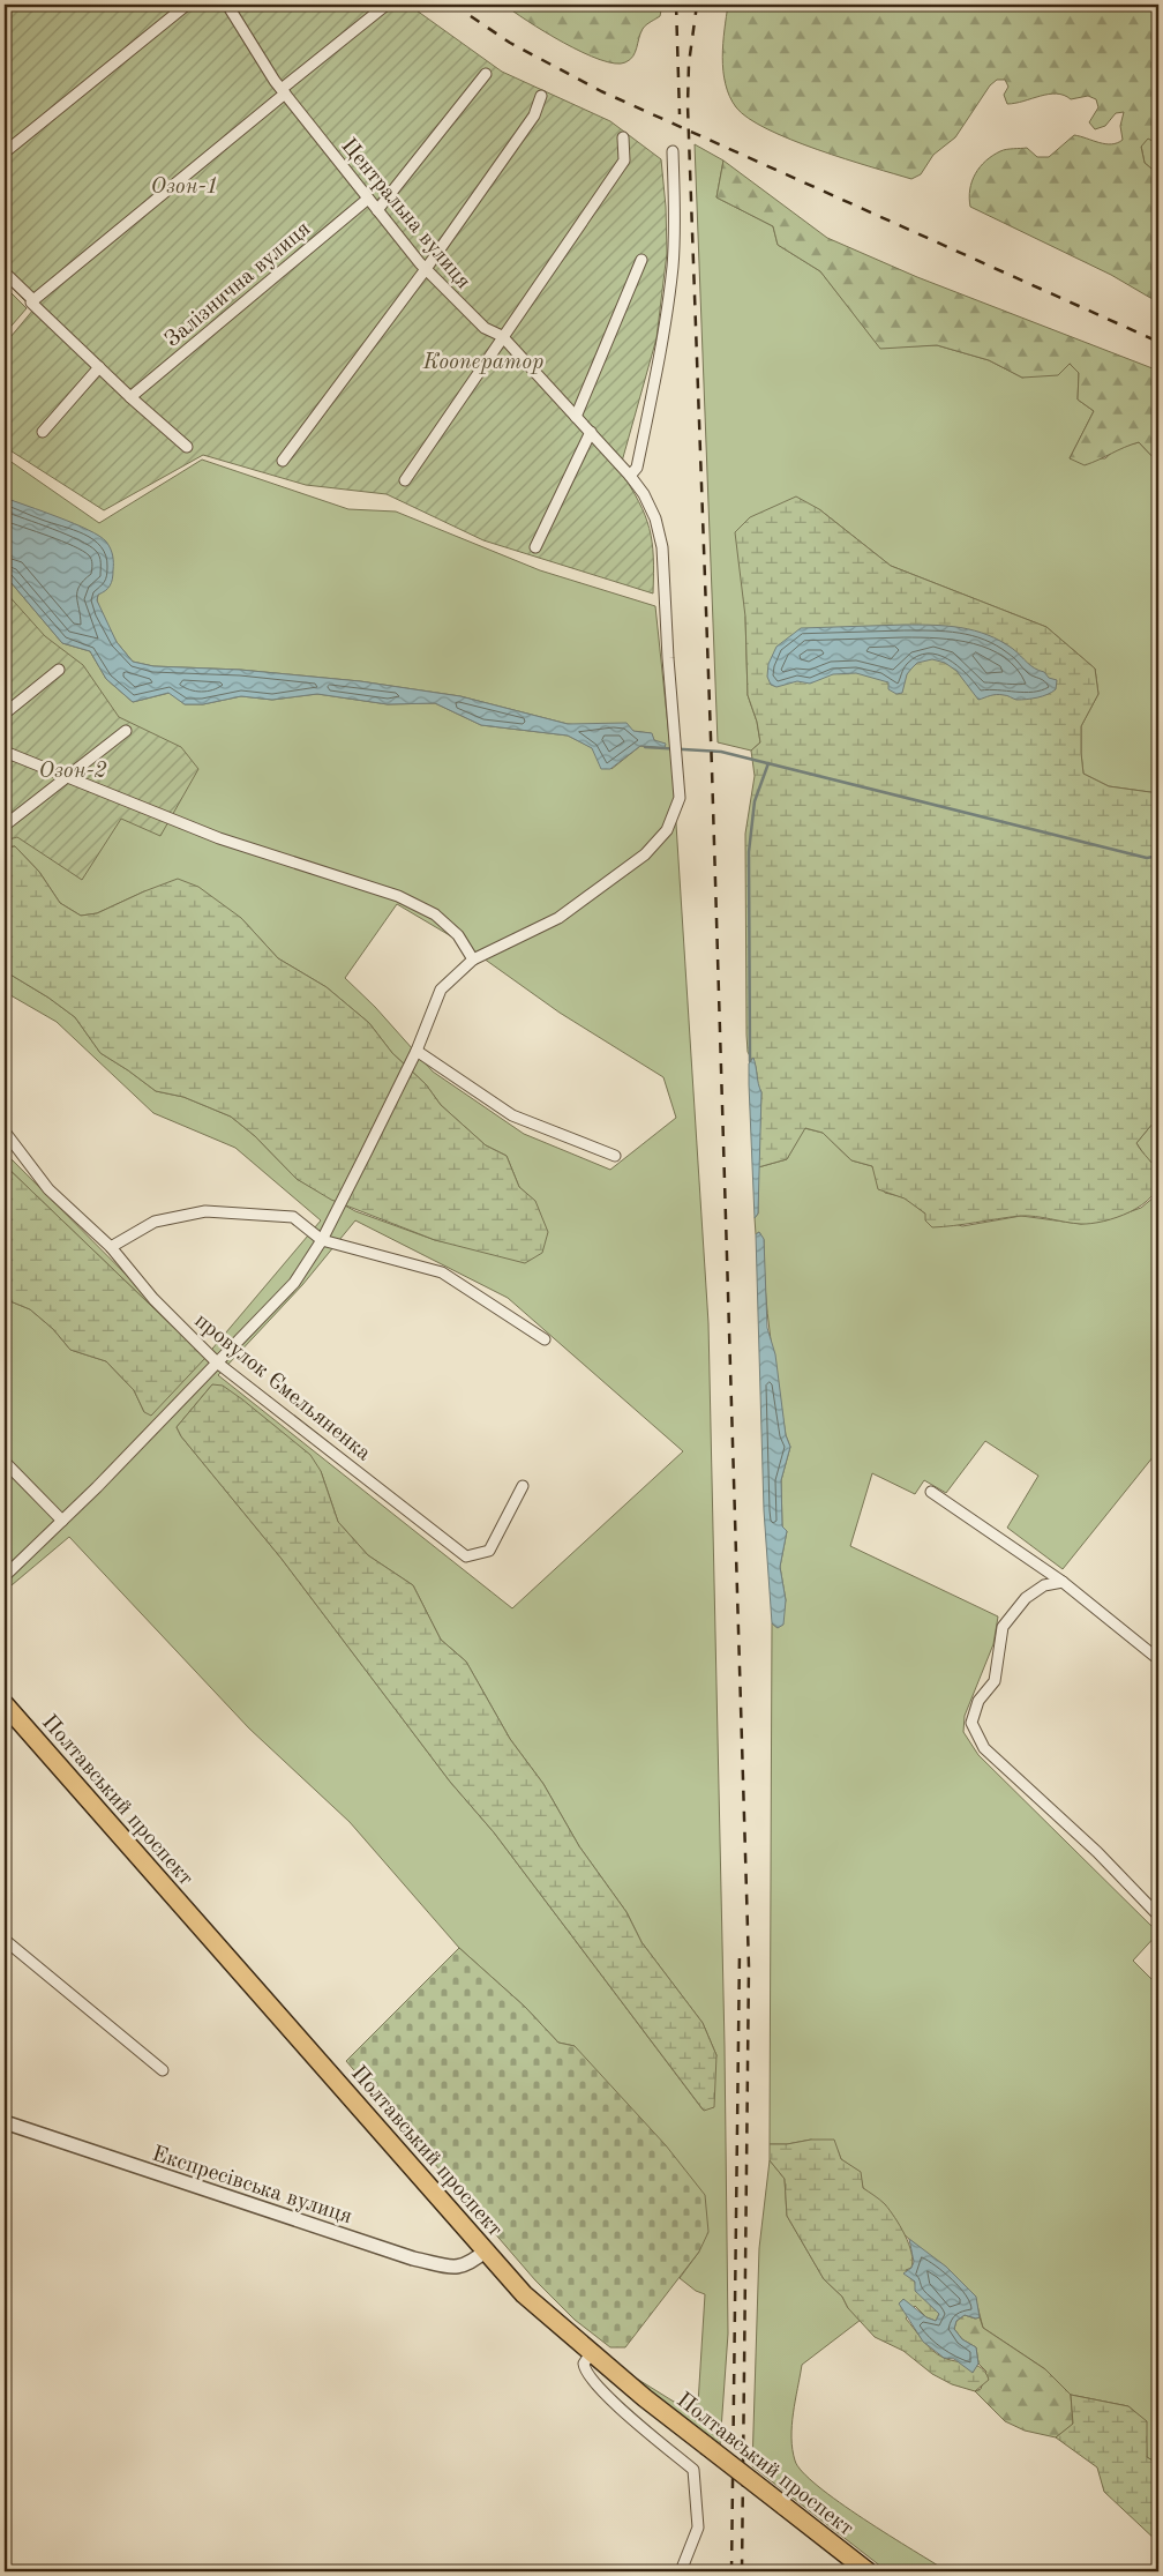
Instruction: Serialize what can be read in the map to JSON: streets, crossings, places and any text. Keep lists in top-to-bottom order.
{
  "streets": {
    "highway": ["Полтавський проспект"],
    "street": [
      "Центральна вулиця",
      "Залізнична вулиця",
      "провулок Ємельяненка",
      "Експресівська вулиця"
    ]
  },
  "crossings": [
    ["Центральна вулиця", "Залізнична вулиця"],
    ["Центральна вулиця", "провулок Ємельяненка"],
    ["Полтавський проспект", "Експресівська вулиця"]
  ],
  "parks": ["Озон-1", "Кооператор", "Озон-2"]
}
